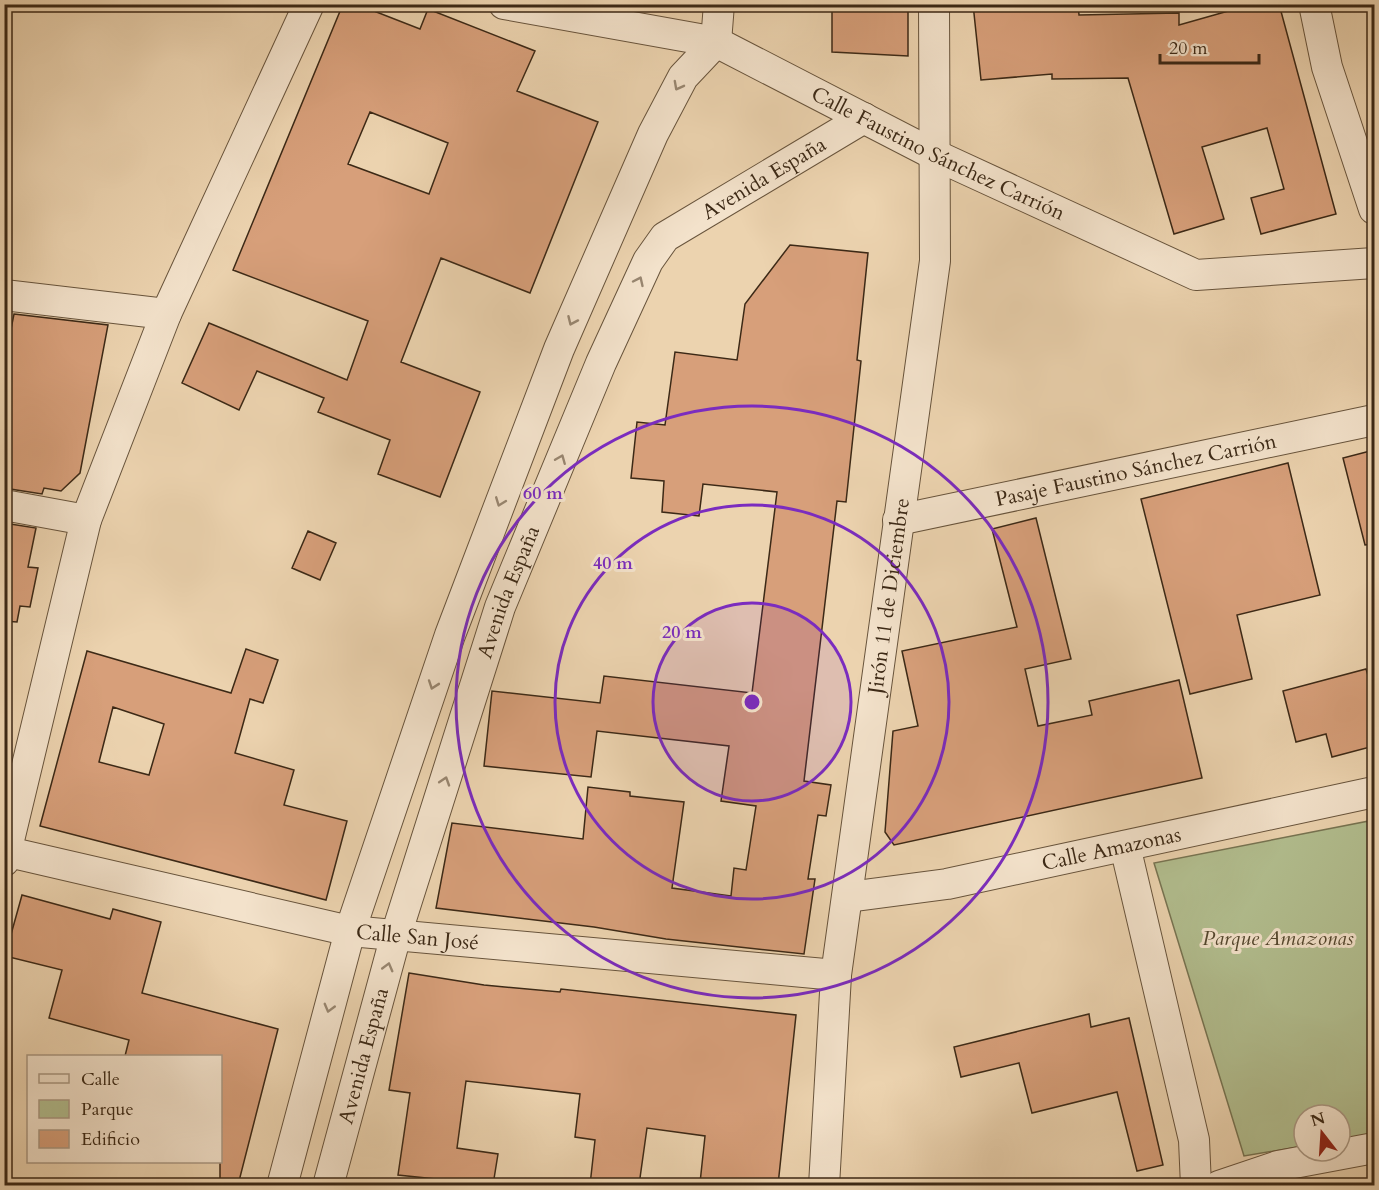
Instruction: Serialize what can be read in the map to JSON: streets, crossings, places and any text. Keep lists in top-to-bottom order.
{
  "streets": {
    "street": [
      "Calle Faustino Sánchez Carrión",
      "Avenida España",
      "Pasaje Faustino Sánchez Carrión",
      "Jirón 11 de Diciembre",
      "Calle Amazonas",
      "Calle San José"
    ]
  },
  "crossings": [
    ["Calle Faustino Sánchez Carrión", "Avenida España"],
    ["Calle Faustino Sánchez Carrión", "Jirón 11 de Diciembre"],
    ["Avenida España", "Calle San José"],
    ["Pasaje Faustino Sánchez Carrión", "Jirón 11 de Diciembre"],
    ["Jirón 11 de Diciembre", "Calle Amazonas"],
    ["Jirón 11 de Diciembre", "Calle San José"]
  ],
  "parks": ["Parque Amazonas"],
  "legend": ["Calle", "Parque", "Edificio"],
  "scale_bar": "20 m",
  "north": "top",
  "rings": ["60 m", "40 m", "20 m"]
}
